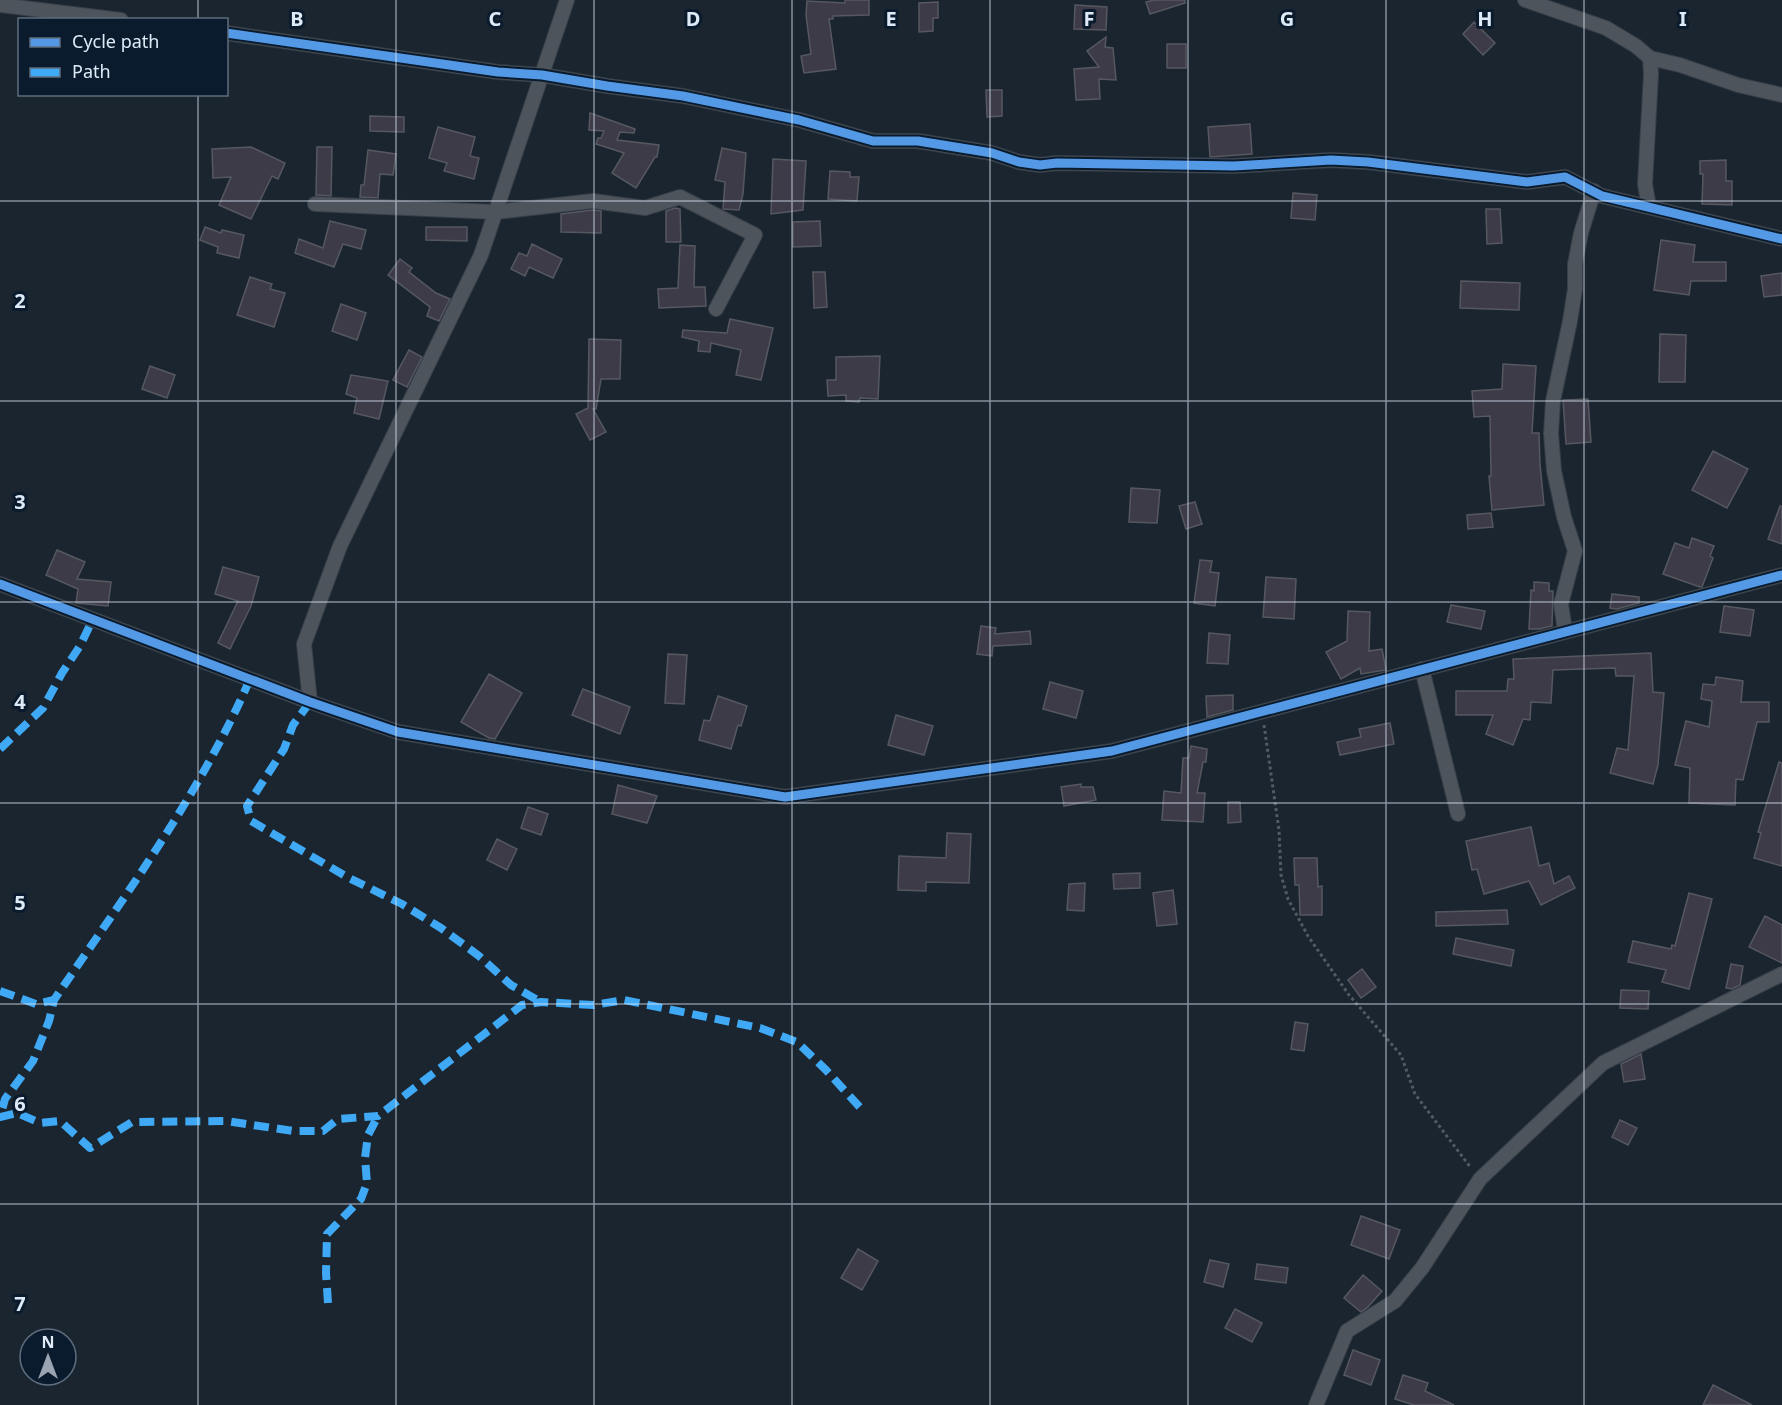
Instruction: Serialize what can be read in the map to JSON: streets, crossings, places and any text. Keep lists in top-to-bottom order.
{
  "legend": ["Cycle path", "Path"],
  "north": "top",
  "grid": {
    "columns": [
      "B",
      "C",
      "D",
      "E",
      "F",
      "G",
      "H",
      "I"
    ],
    "rows": [
      "2",
      "3",
      "4",
      "5",
      "6",
      "7"
    ]
  }
}
